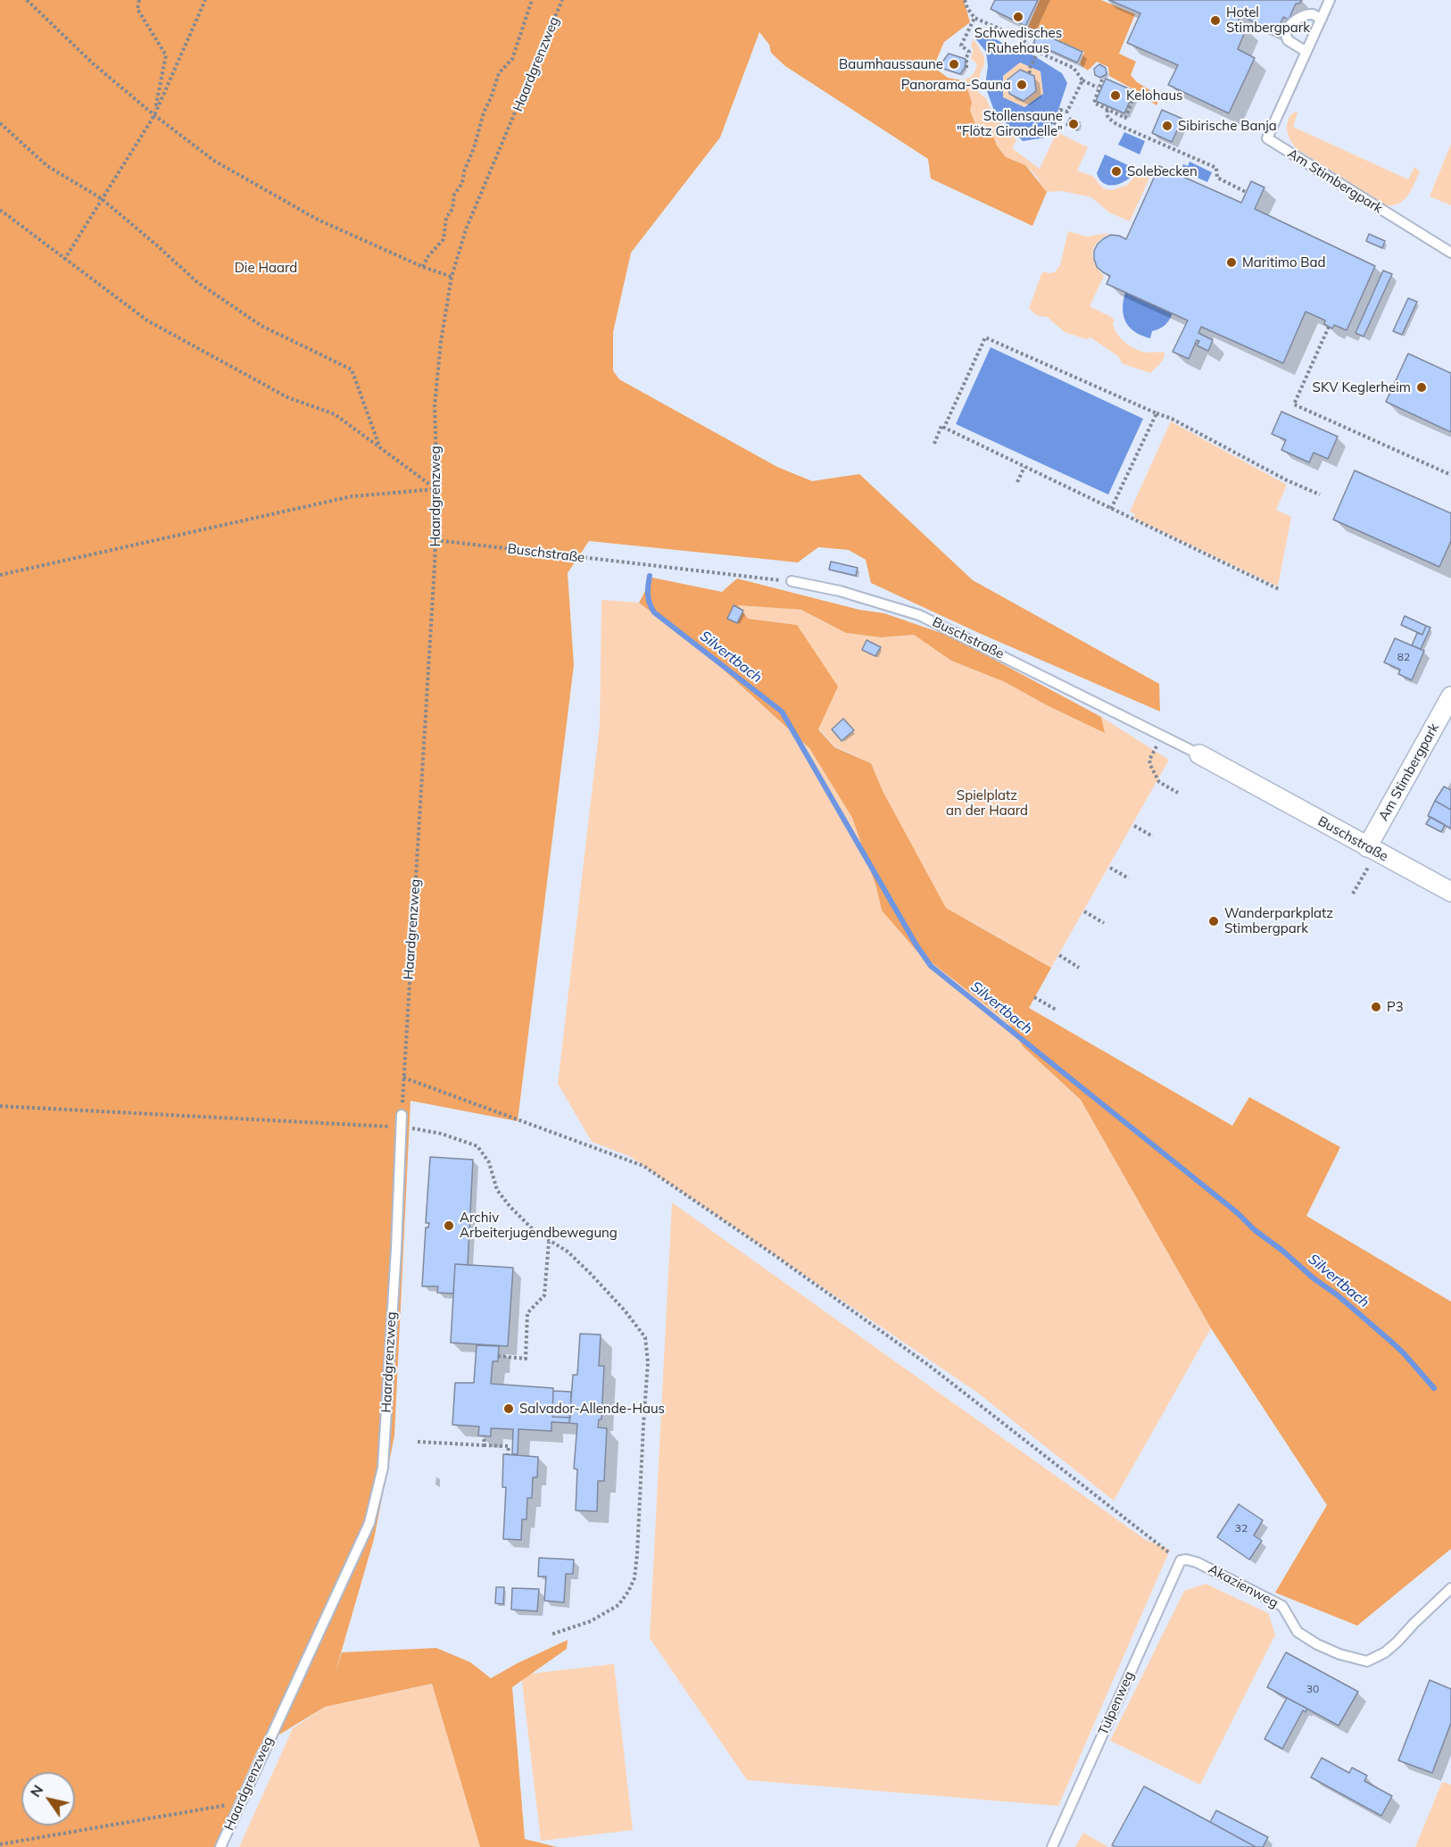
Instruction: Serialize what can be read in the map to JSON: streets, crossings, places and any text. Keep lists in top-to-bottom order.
{
  "streets": {
    "street": ["Am Stimbergpark", "Buschstraße"],
    "lane": ["Haardgrenzweg", "Akazienweg", "Tulpenweg"]
  },
  "crossings": [
    ["Haardgrenzweg", "Buschstraße"],
    ["Am Stimbergpark", "Buschstraße"],
    ["Akazienweg", "Tulpenweg"]
  ],
  "water": ["Silvertbach"],
  "parks": ["Die Haard", "Spielplatz an der Haard"],
  "places": [
    "Schwedisches Ruhehaus",
    "Hotel Stimbergpark",
    "Baumhaussaune",
    "Panorama-Sauna",
    "Kelohaus",
    "Stollensaune \"Flötz Girondelle\"",
    "Sibirische Banja",
    "Solebecken",
    "Maritimo Bad",
    "SKV Keglerheim",
    "Wanderparkplatz Stimbergpark",
    "P3",
    "Archiv Arbeiterjugendbewegung",
    "Salvador-Allende-Haus"
  ],
  "house_numbers": ["82", "32", "30"],
  "north": "top left"
}
